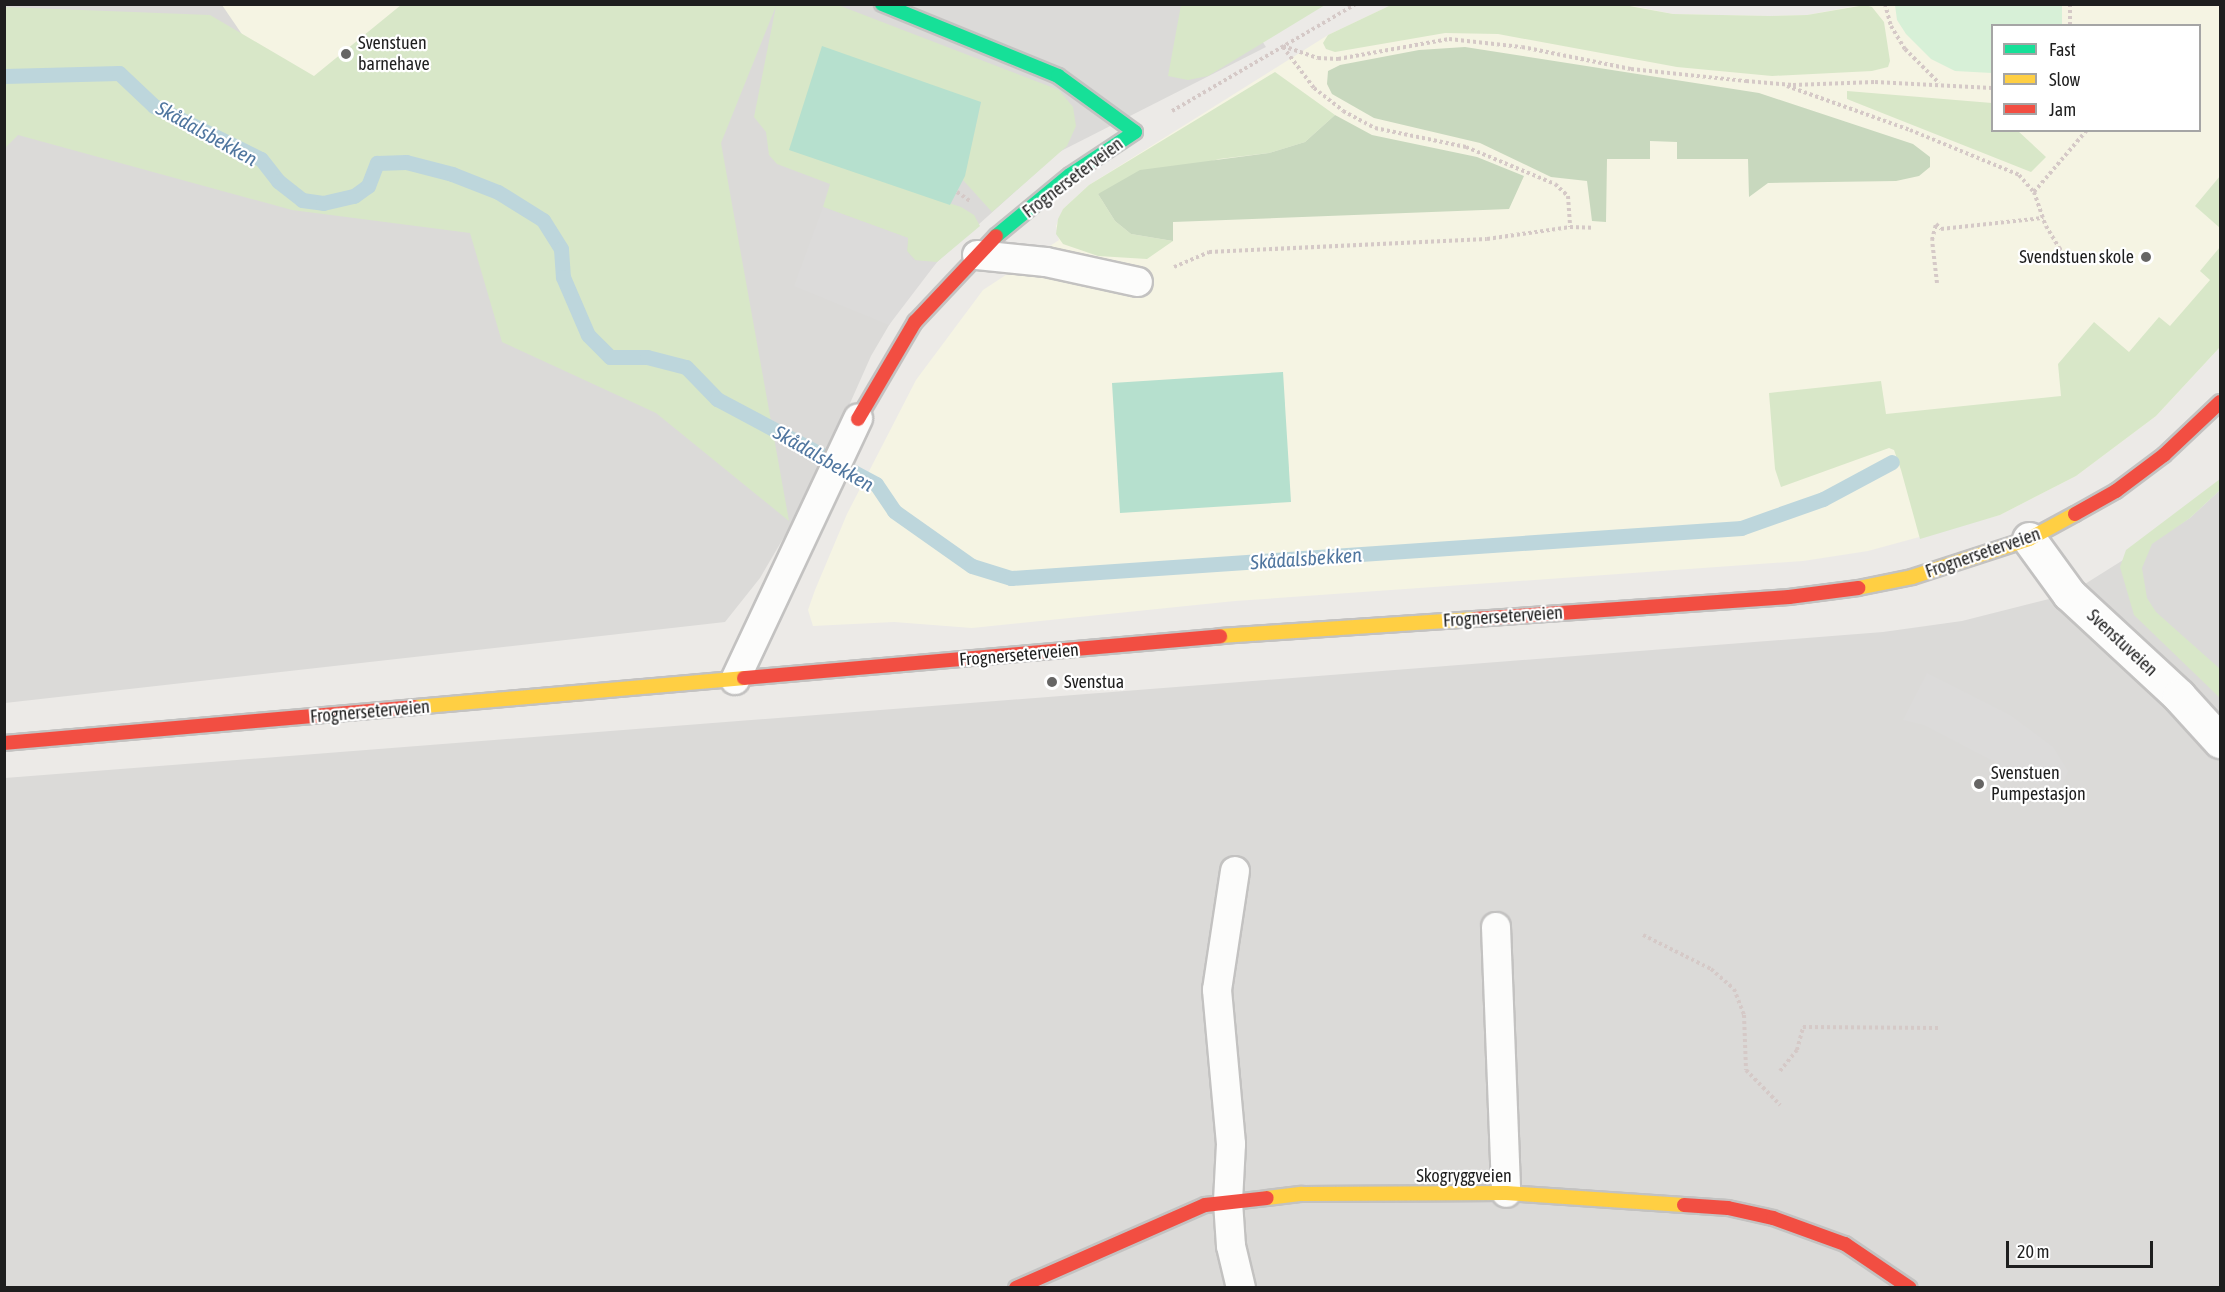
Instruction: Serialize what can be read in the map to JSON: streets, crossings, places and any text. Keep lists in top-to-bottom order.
{
  "streets": {
    "main road": ["Frognerseterveien", "Skogryggveien"],
    "street": ["Svenstuveien"]
  },
  "crossings": [
    ["Frognerseterveien", "Svenstuveien"]
  ],
  "water": ["Skådalsbekken"],
  "places": [
    "Svenstuen barnehave",
    "Svendstuen skole",
    "Svenstua",
    "Svenstuen Pumpestasjon"
  ],
  "legend": ["Fast", "Slow", "Jam"],
  "scale_bar": "20 m"
}
